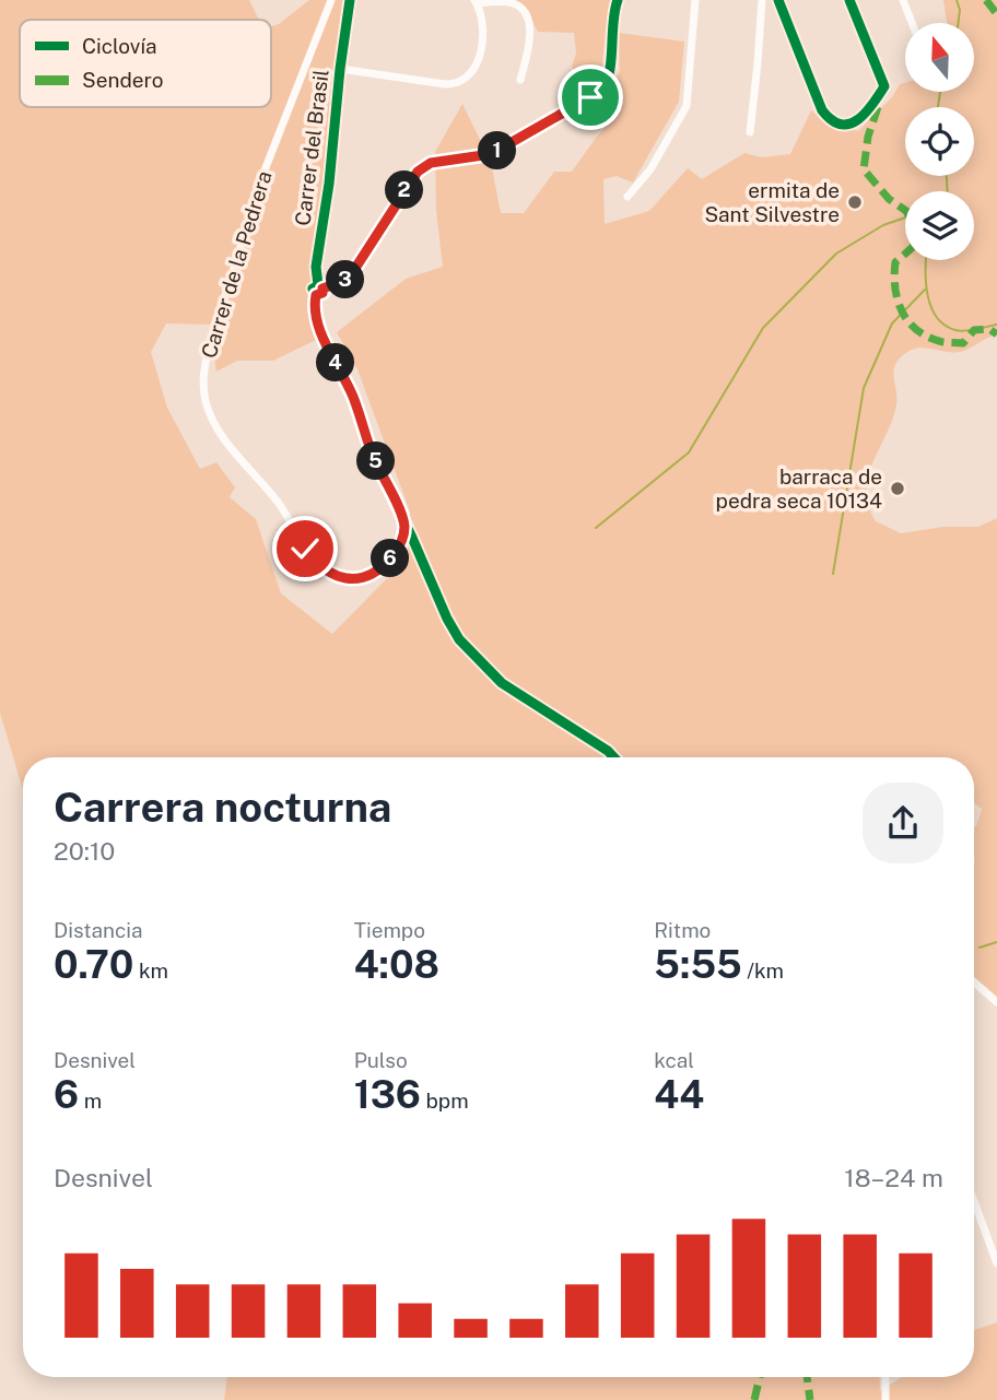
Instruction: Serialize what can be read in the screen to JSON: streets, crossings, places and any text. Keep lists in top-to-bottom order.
{
  "streets": {
    "street": ["Carrer del Brasil", "Carrer de la Pedrera"]
  },
  "crossings": [
    ["Carrer del Brasil", "Carrer de la Pedrera"]
  ],
  "places": ["ermita de Sant Silvestre", "barraca de pedra seca 10134"],
  "legend": ["Ciclovía", "Sendero"],
  "north": "top",
  "page": {
    "pins": [
      "1",
      "2",
      "3",
      "4",
      "5",
      "6"
    ],
    "heading": ["Carrera nocturna", "20:10"],
    "stats": [
      ["Distancia", "0.70 km"],
      ["Tiempo", "4:08"],
      ["Ritmo", "5:55 /km"],
      ["Desnivel", "6 m"],
      ["Pulso", "136 bpm"],
      ["kcal", "44"]
    ],
    "chart": ["Desnivel", "18–24 m"]
  }
}
